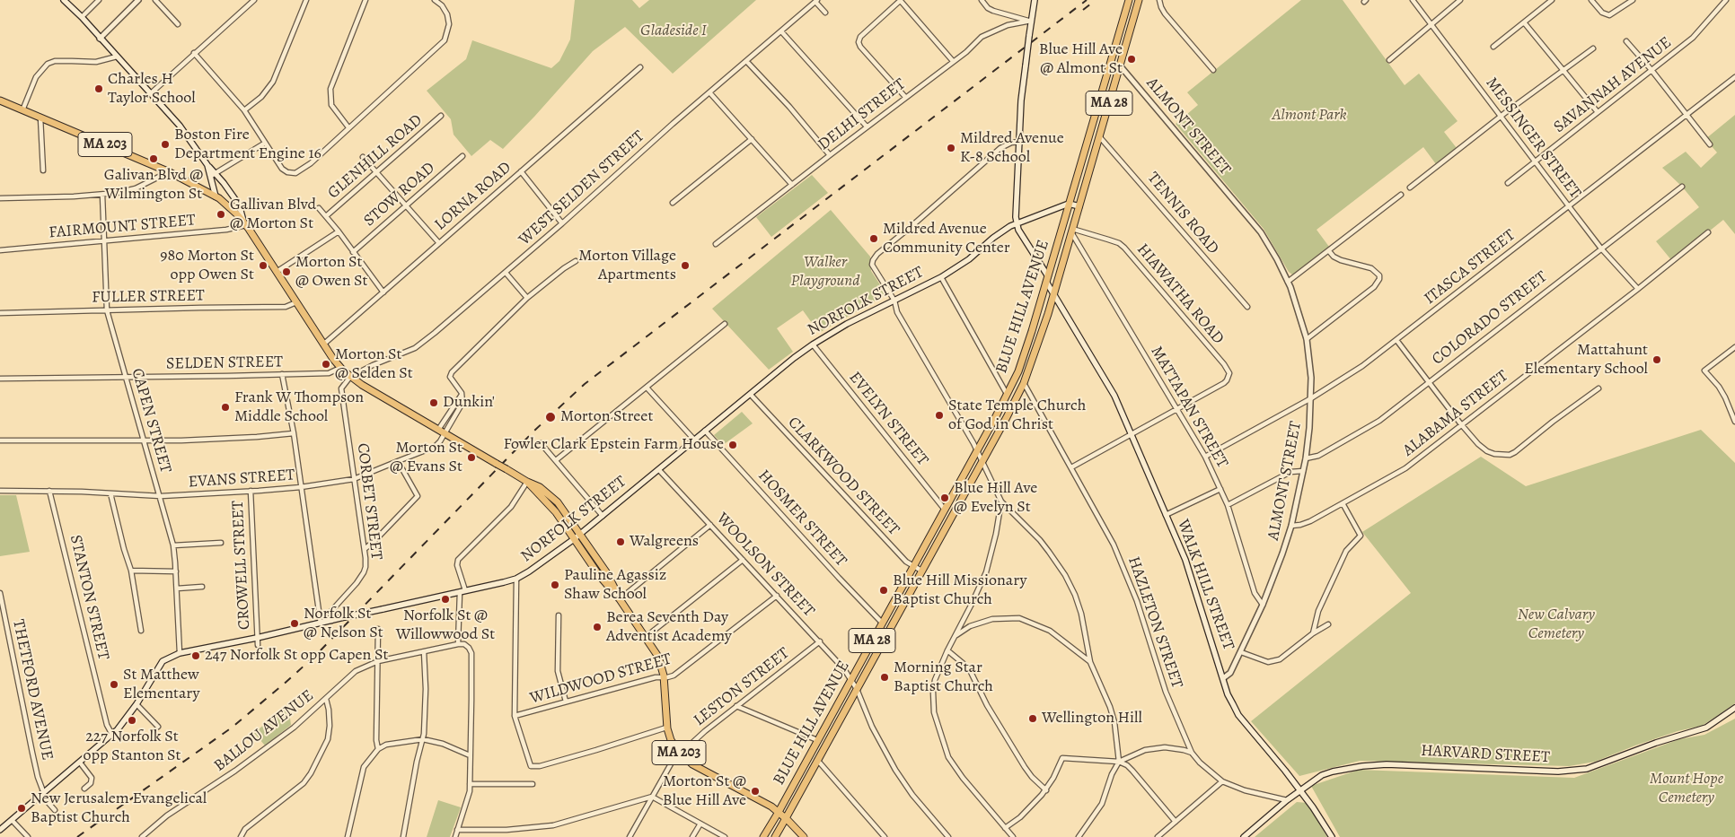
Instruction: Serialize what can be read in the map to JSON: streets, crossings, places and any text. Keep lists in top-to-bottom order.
{
  "streets": {
    "main road": [
      "MA 28",
      "MA 203",
      "NORFOLK STREET",
      "BLUE HILL AVENUE",
      "WALK HILL STREET",
      "HARVARD STREET"
    ],
    "street": [
      "SAVANNAH AVENUE",
      "DELHI STREET",
      "ALMONT STREET",
      "MESSINGER STREET",
      "GLENHILL ROAD",
      "WEST SELDEN STREET",
      "STOW ROAD",
      "LORNA ROAD",
      "TENNIS ROAD",
      "FAIRMOUNT STREET",
      "ITASCA STREET",
      "HIAWATHA ROAD",
      "FULLER STREET",
      "COLORADO STREET",
      "SELDEN STREET",
      "MATTAPAN STREET",
      "ALABAMA STREET",
      "EVELYN STREET",
      "CAPEN STREET",
      "CLARKWOOD STREET",
      "EVANS STREET",
      "CORBET STREET",
      "HOSMER STREET",
      "CROWELL STREET",
      "WOOLSON STREET",
      "STANTON STREET",
      "HAZLETON STREET",
      "WILDWOOD STREET",
      "LESTON STREET",
      "THETFORD AVENUE",
      "BALLOU AVENUE"
    ]
  },
  "crossings": [
    ["SAVANNAH AVENUE", "MESSINGER STREET"],
    ["ALMONT STREET", "ITASCA STREET"],
    ["ALMONT STREET", "BLUE HILL AVENUE"],
    ["ALMONT STREET", "COLORADO STREET"],
    ["ALMONT STREET", "MATTAPAN STREET"],
    ["ALMONT STREET", "ALABAMA STREET"],
    ["ALMONT STREET", "WALK HILL STREET"],
    ["MESSINGER STREET", "ITASCA STREET"],
    ["MESSINGER STREET", "COLORADO STREET"],
    ["MESSINGER STREET", "ALABAMA STREET"],
    ["MA 203", "WEST SELDEN STREET"],
    ["MA 203", "LORNA ROAD"],
    ["MA 203", "FAIRMOUNT STREET"],
    ["MA 203", "FULLER STREET"],
    ["MA 203", "NORFOLK STREET"],
    ["MA 203", "BLUE HILL AVENUE"],
    ["MA 203", "SELDEN STREET"],
    ["MA 203", "EVANS STREET"],
    ["MA 203", "CORBET STREET"],
    ["MA 203", "WILDWOOD STREET"],
    ["MA 203", "LESTON STREET"],
    ["WEST SELDEN STREET", "CORBET STREET"],
    ["TENNIS ROAD", "BLUE HILL AVENUE"],
    ["FAIRMOUNT STREET", "CAPEN STREET"],
    ["ITASCA STREET", "MATTAPAN STREET"],
    ["HIAWATHA ROAD", "BLUE HILL AVENUE"],
    ["HIAWATHA ROAD", "MATTAPAN STREET"],
    ["FULLER STREET", "CAPEN STREET"],
    ["NORFOLK STREET", "BLUE HILL AVENUE"],
    ["NORFOLK STREET", "EVELYN STREET"],
    ["NORFOLK STREET", "CAPEN STREET"],
    ["NORFOLK STREET", "CLARKWOOD STREET"],
    ["NORFOLK STREET", "HOSMER STREET"],
    ["NORFOLK STREET", "CROWELL STREET"],
    ["NORFOLK STREET", "WOOLSON STREET"],
    ["NORFOLK STREET", "WALK HILL STREET"],
    ["NORFOLK STREET", "STANTON STREET"],
    ["NORFOLK STREET", "THETFORD AVENUE"],
    ["BLUE HILL AVENUE", "MATTAPAN STREET"],
    ["BLUE HILL AVENUE", "EVELYN STREET"],
    ["BLUE HILL AVENUE", "CLARKWOOD STREET"],
    ["BLUE HILL AVENUE", "HOSMER STREET"],
    ["BLUE HILL AVENUE", "WOOLSON STREET"],
    ["BLUE HILL AVENUE", "WALK HILL STREET"],
    ["BLUE HILL AVENUE", "HAZLETON STREET"],
    ["SELDEN STREET", "CAPEN STREET"],
    ["CAPEN STREET", "EVANS STREET"],
    ["EVANS STREET", "CORBET STREET"],
    ["EVANS STREET", "CROWELL STREET"],
    ["EVANS STREET", "STANTON STREET"],
    ["WOOLSON STREET", "WILDWOOD STREET"],
    ["WOOLSON STREET", "LESTON STREET"],
    ["WALK HILL STREET", "HARVARD STREET"],
    ["HAZLETON STREET", "HARVARD STREET"]
  ],
  "parks": [
    "Gladeside I",
    "Almont Park",
    "Walker Playground",
    "New Calvary Cemetery",
    "Mount Hope Cemetery"
  ],
  "places": [
    "Blue Hill Ave @ Almont St",
    "Charles H Taylor School",
    "Boston Fire Department Engine 16",
    "Mildred Avenue K-8 School",
    "Galivan Blvd @ Wilmington St",
    "Gallivan Blvd @ Morton St",
    "Mildred Avenue Community Center",
    "980 Morton St opp Owen St",
    "Morton Village Apartments",
    "Morton St @ Owen St",
    "Mattahunt Elementary School",
    "Morton St @ Selden St",
    "Dunkin'",
    "Frank W Thompson Middle School",
    "State Temple Church of God in Christ",
    "Morton Street",
    "Fowler Clark Epstein Farm House",
    "Morton St @ Evans St",
    "Blue Hill Ave @ Evelyn St",
    "Walgreens",
    "Pauline Agassiz Shaw School",
    "Blue Hill Missionary Baptist Church",
    "Norfolk St @ Willowwood St",
    "Norfolk St @ Nelson St",
    "Berea Seventh Day Adventist Academy",
    "247 Norfolk St opp Capen St",
    "Morning Star Baptist Church",
    "St Matthew Elementary",
    "Wellington Hill",
    "227 Norfolk St opp Stanton St",
    "Morton St @ Blue Hill Ave",
    "New Jerusalem Evangelical Baptist Church"
  ]
}
